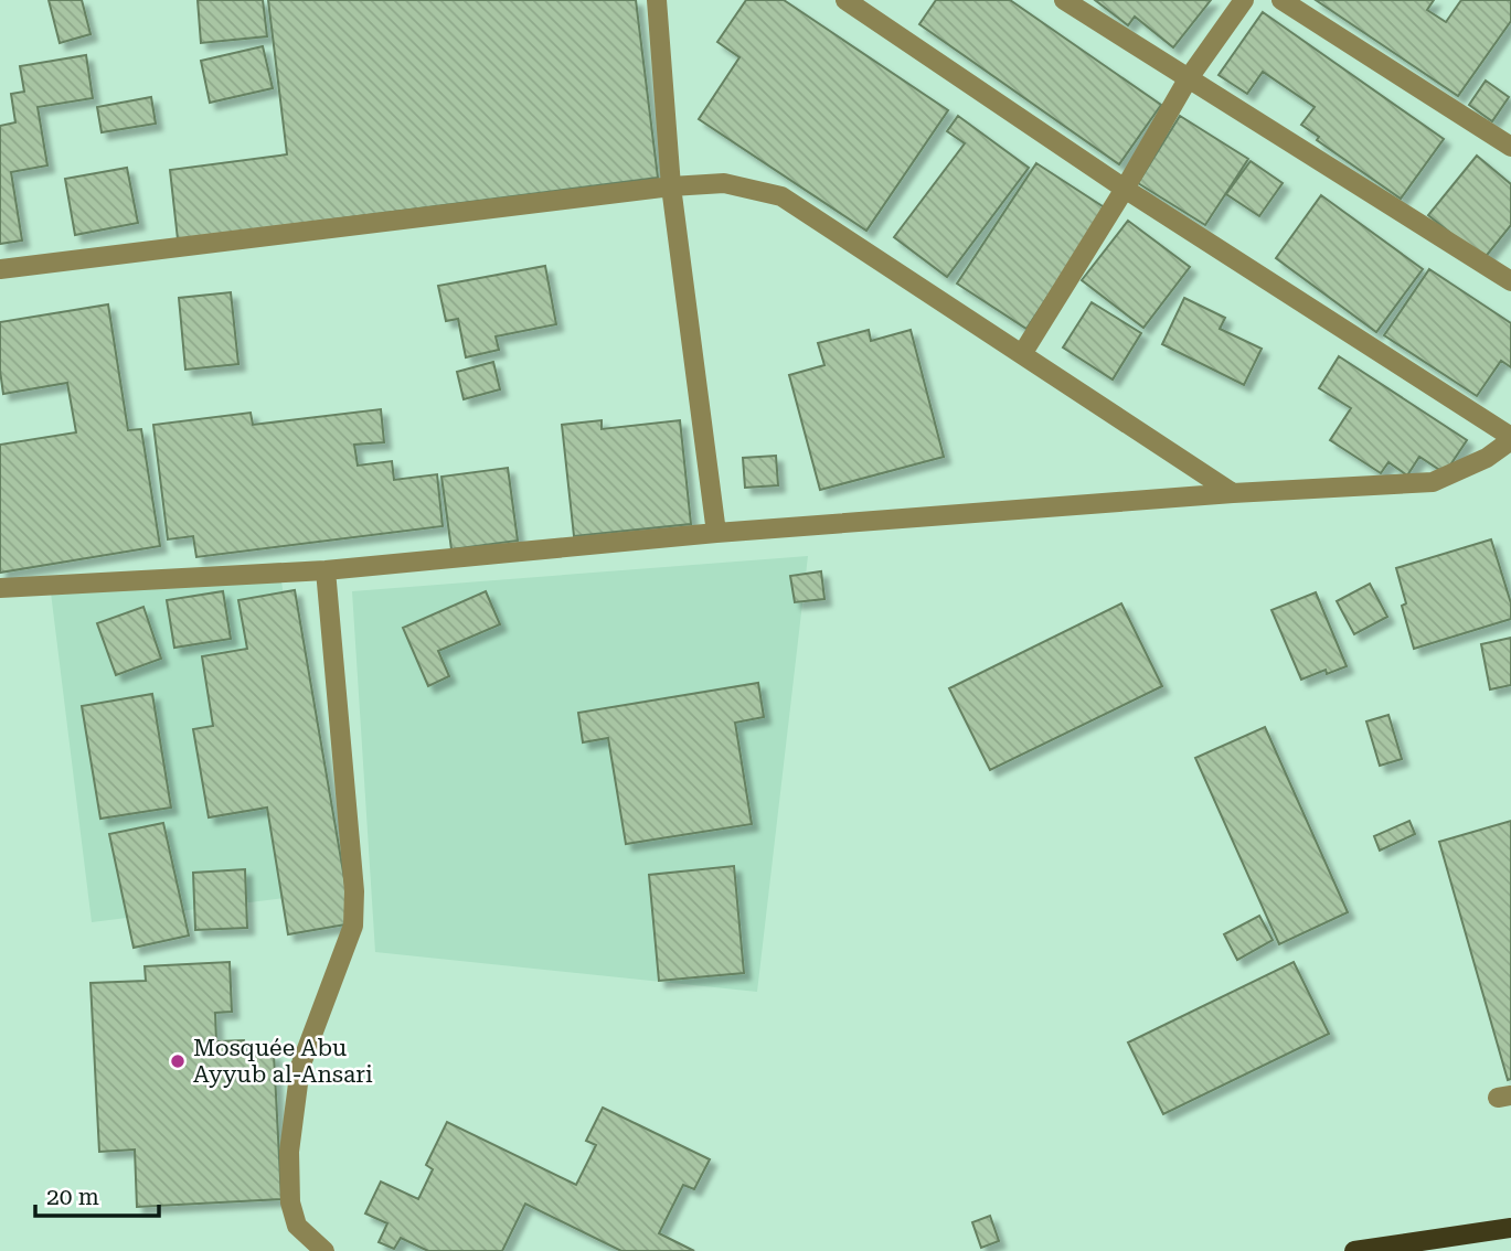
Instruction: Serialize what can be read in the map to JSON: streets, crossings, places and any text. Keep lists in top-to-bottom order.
{
  "places": ["Mosquée Abu Ayyub al-Ansari"],
  "scale_bar": "20 m"
}
